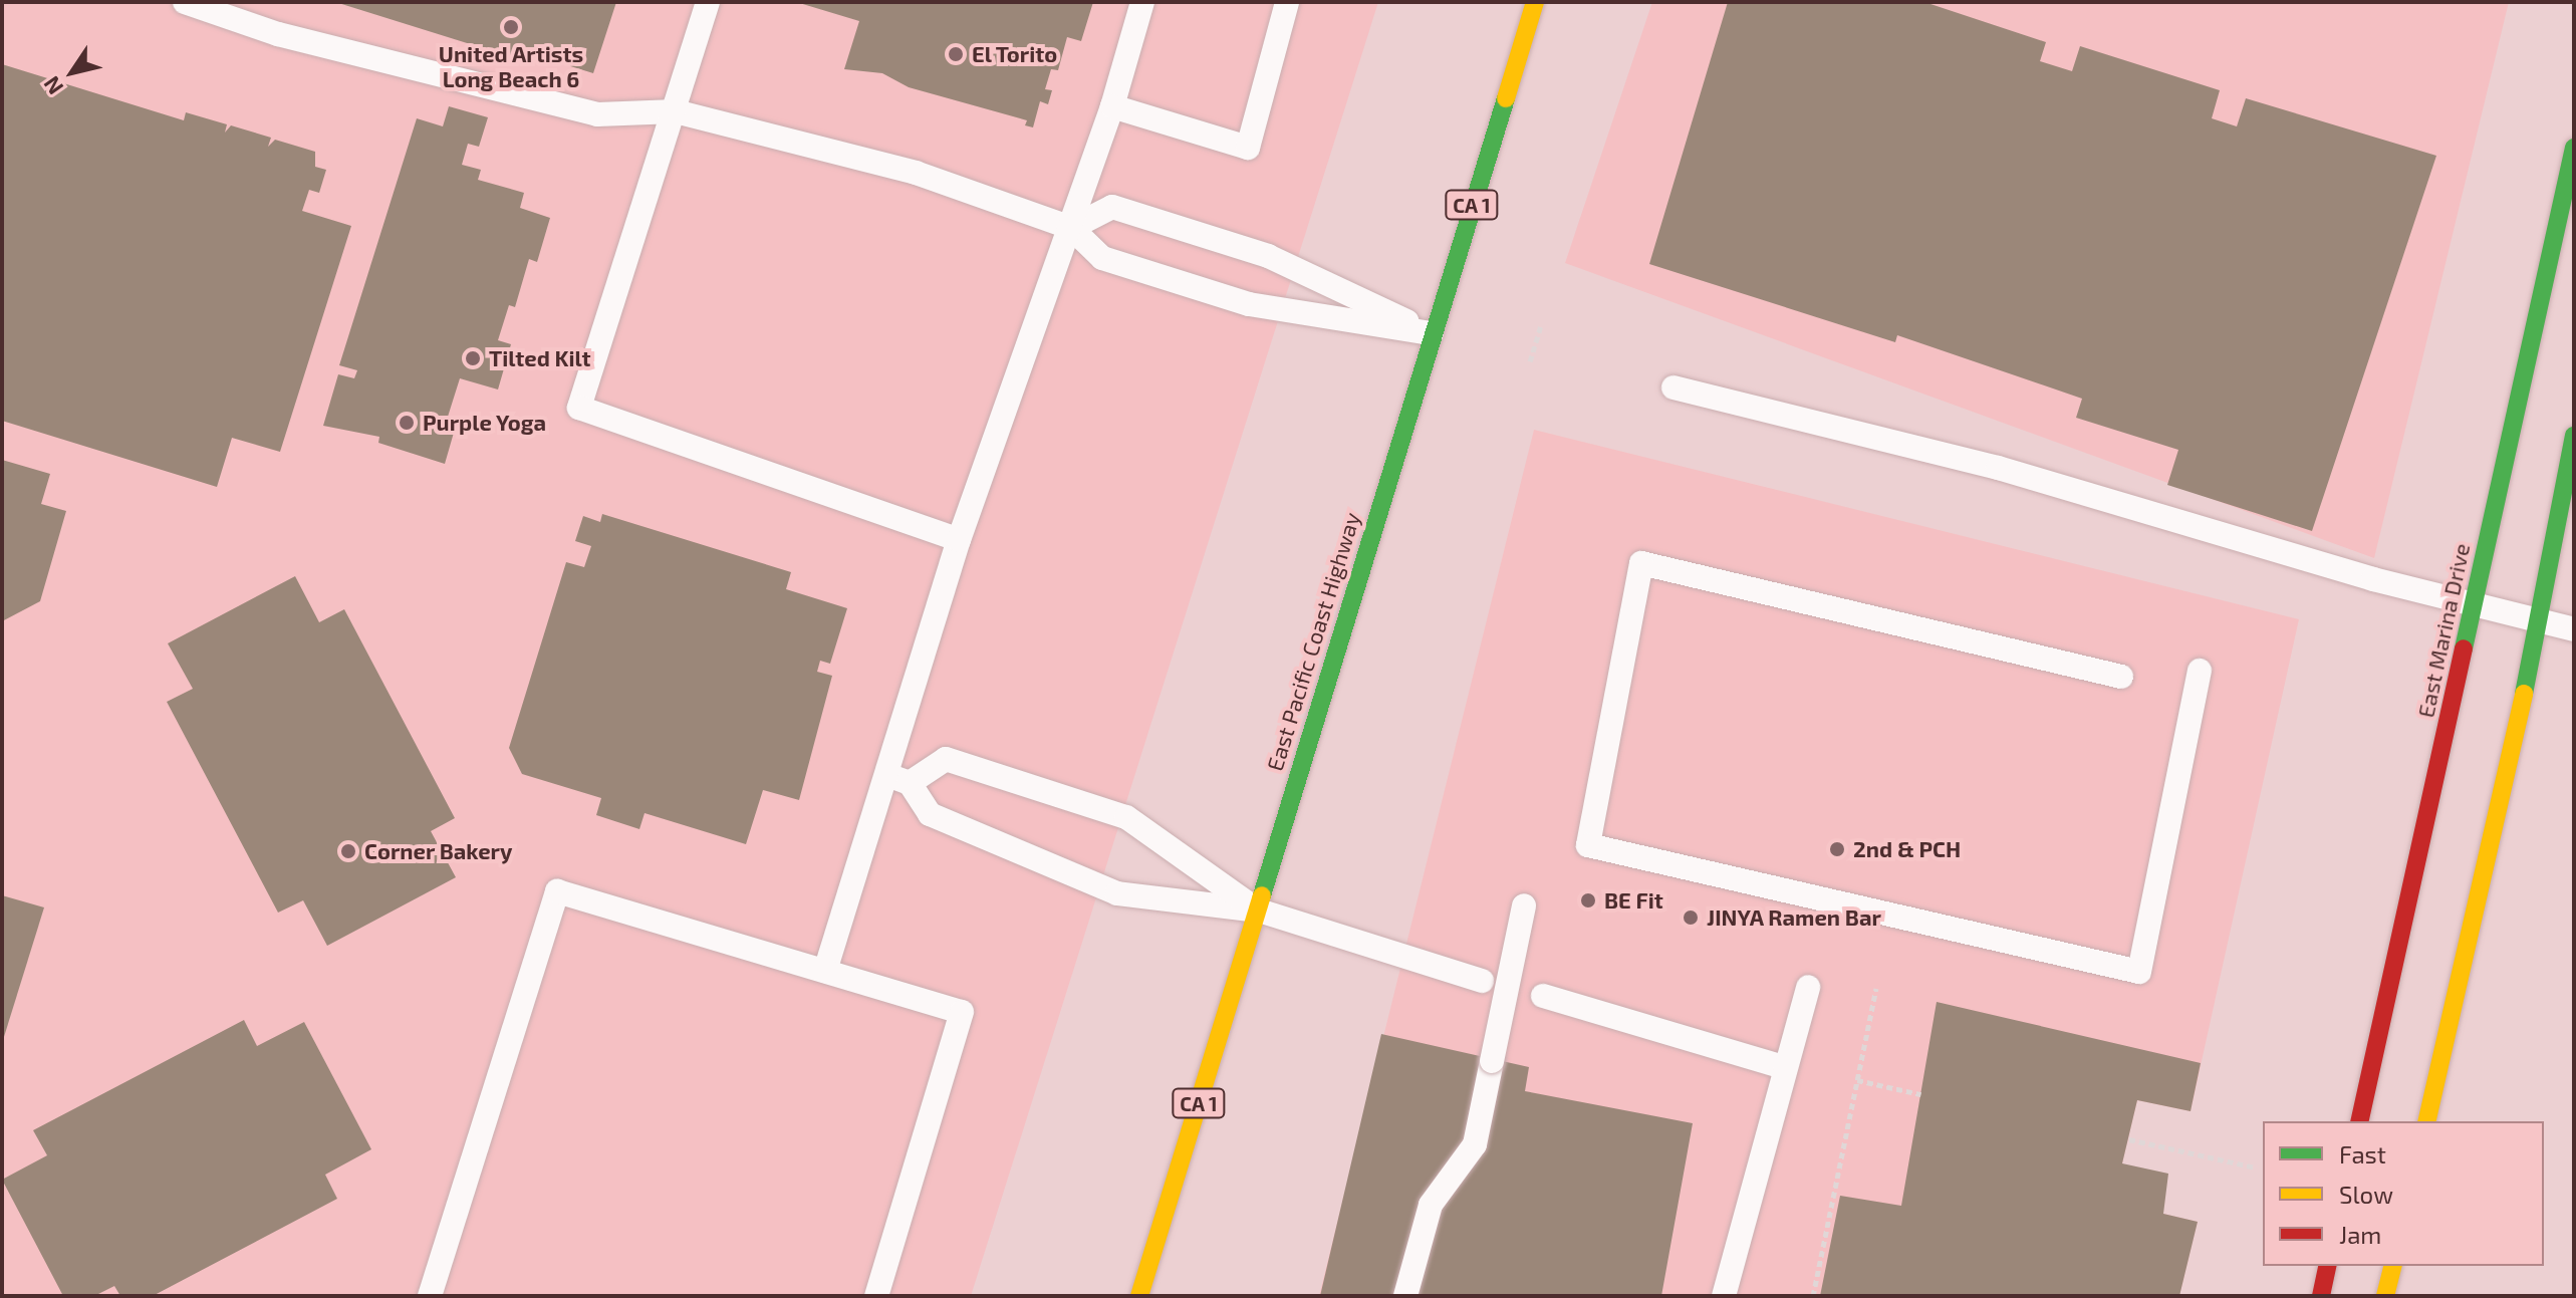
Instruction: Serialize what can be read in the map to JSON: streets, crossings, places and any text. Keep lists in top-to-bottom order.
{
  "streets": {
    "main road": ["CA 1", "East Marina Drive", "East Pacific Coast Highway"]
  },
  "places": [
    "United Artists Long Beach 6",
    "El Torito",
    "Tilted Kilt",
    "Purple Yoga",
    "2nd & PCH",
    "Corner Bakery",
    "BE Fit",
    "JINYA Ramen Bar"
  ],
  "legend": ["Fast", "Slow", "Jam"],
  "north": "bottom left"
}
